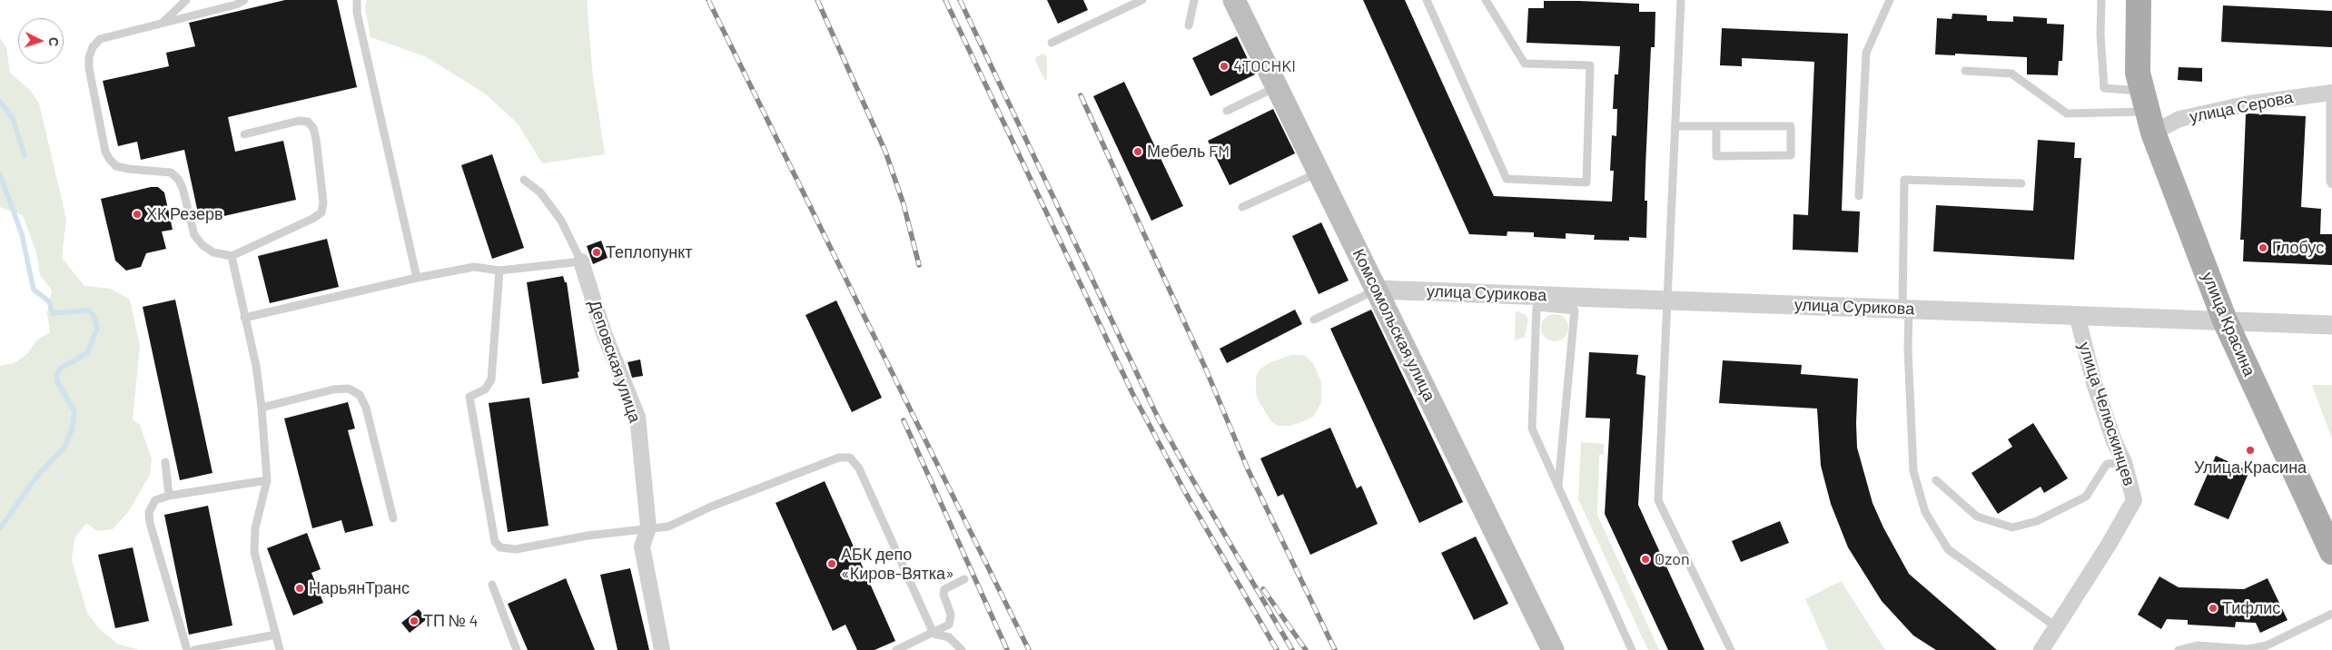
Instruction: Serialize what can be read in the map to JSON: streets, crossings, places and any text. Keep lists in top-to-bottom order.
{
  "streets": {
    "main road": ["улица Красина", "Комсомольская улица"],
    "street": [
      "улица Серова",
      "улица Сурикова",
      "Деповская улица",
      "улица Челюскинцев"
    ]
  },
  "crossings": [
    ["улица Серова", "улица Красина"],
    ["улица Сурикова", "улица Красина"],
    ["улица Сурикова", "Комсомольская улица"],
    ["улица Сурикова", "улица Челюскинцев"]
  ],
  "places": [
    "4TOCHKI",
    "Мебель FM",
    "ХК Резерв",
    "Глобус",
    "Теплопункт",
    "Улица Красина",
    "Ozon",
    "АБК депо «Киров-Вятка»",
    "НарьянТранс",
    "Тифлис",
    "ТП № 4"
  ],
  "north": "right"
}
